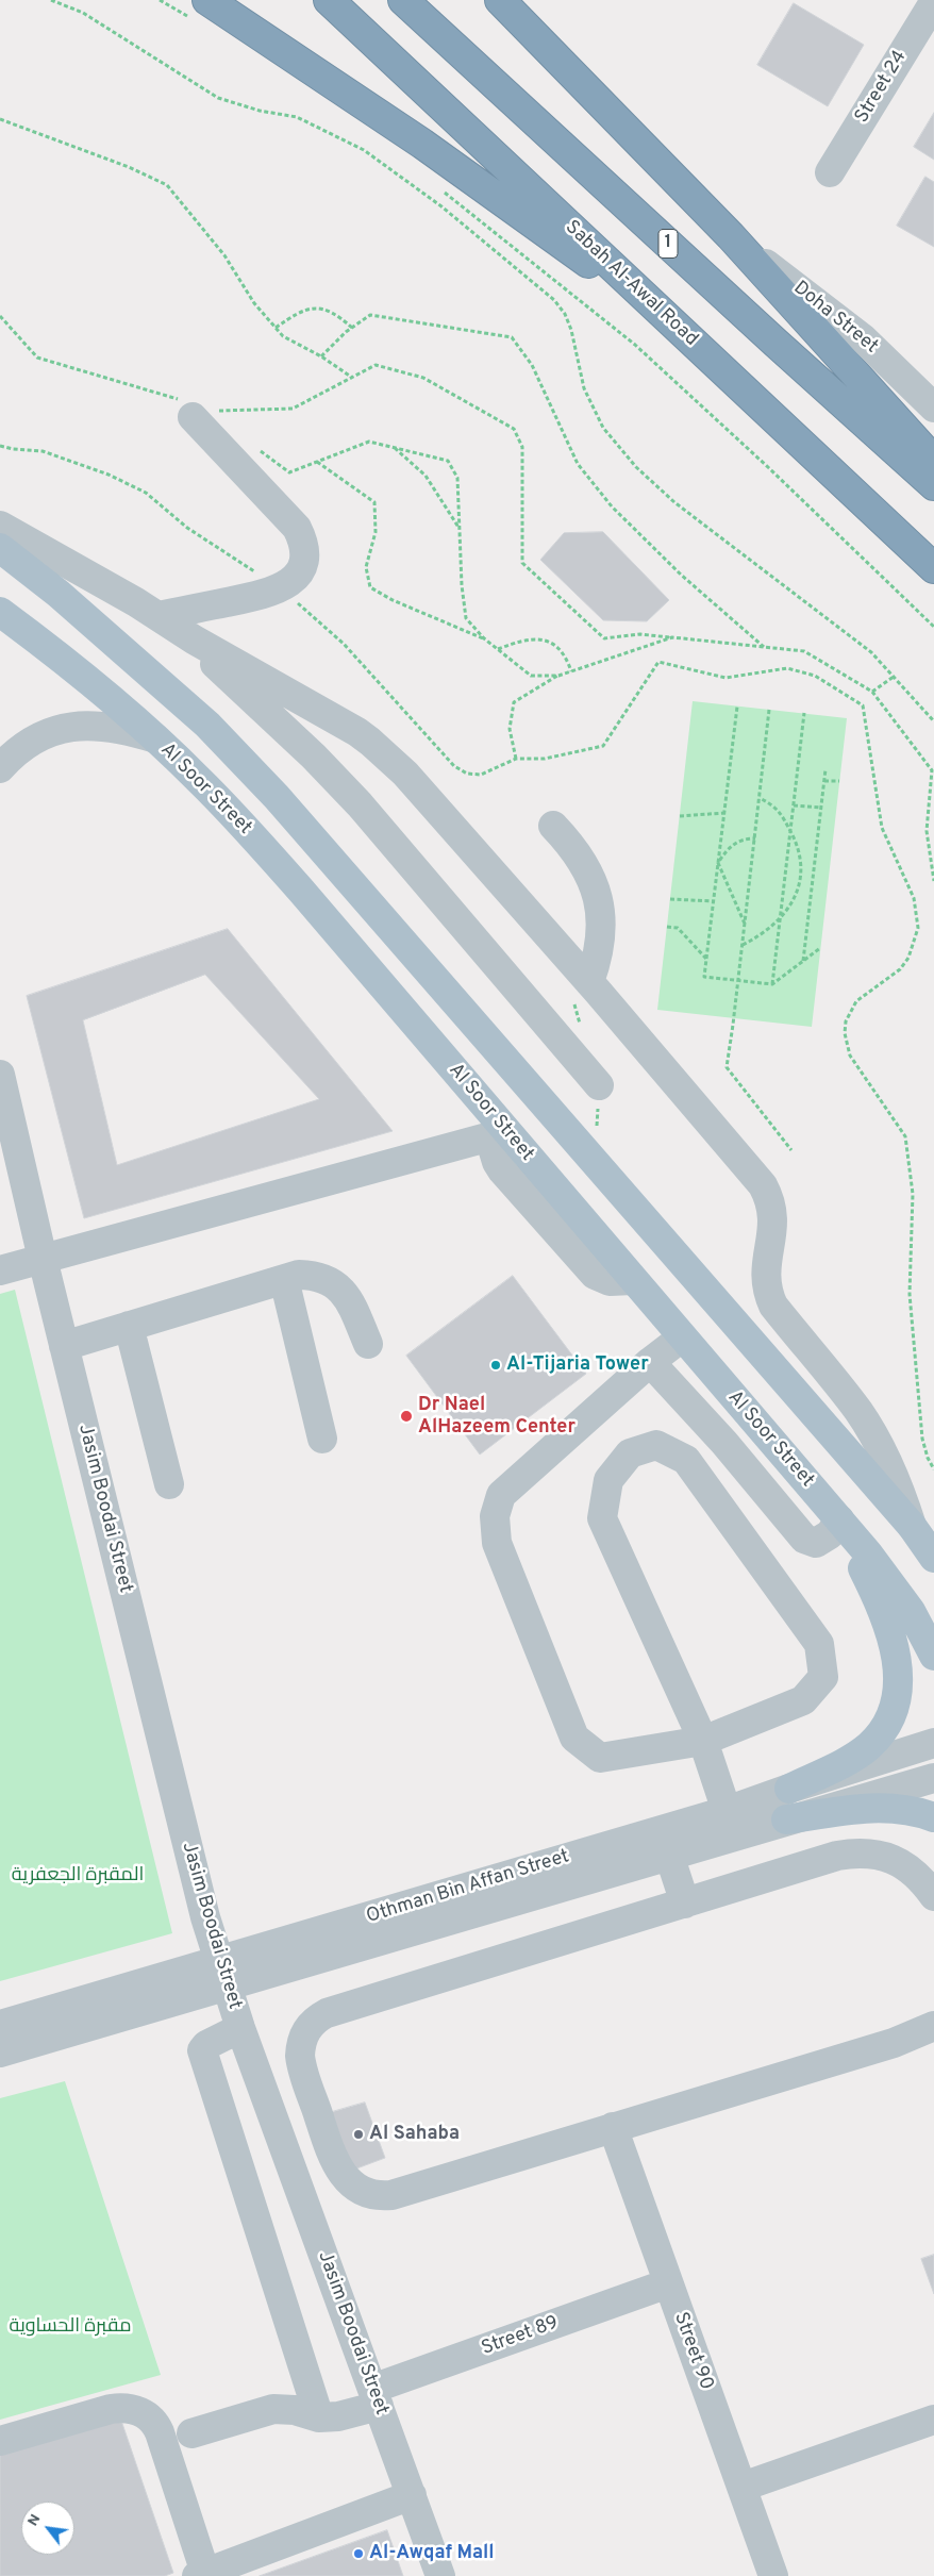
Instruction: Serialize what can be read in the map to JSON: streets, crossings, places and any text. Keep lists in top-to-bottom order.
{
  "streets": {
    "highway": ["1", "Sabah Al-Awal Road"],
    "main road": ["Al Soor Street"],
    "street": [
      "Street 24",
      "Doha Street",
      "Jasim Boodai Street",
      "Othman Bin Affan Street",
      "Street 89",
      "Street 90"
    ]
  },
  "crossings": [
    ["Jasim Boodai Street", "Othman Bin Affan Street"],
    ["Jasim Boodai Street", "Street 89"],
    ["Street 89", "Street 90"]
  ],
  "parks": ["المقبرة الجعفرية", "مقبرة الحساوية"],
  "places": [
    "Al-Tijaria Tower",
    "Dr Nael AlHazeem Center",
    "Al Sahaba",
    "Al-Awqaf Mall"
  ],
  "north": "top left"
}
